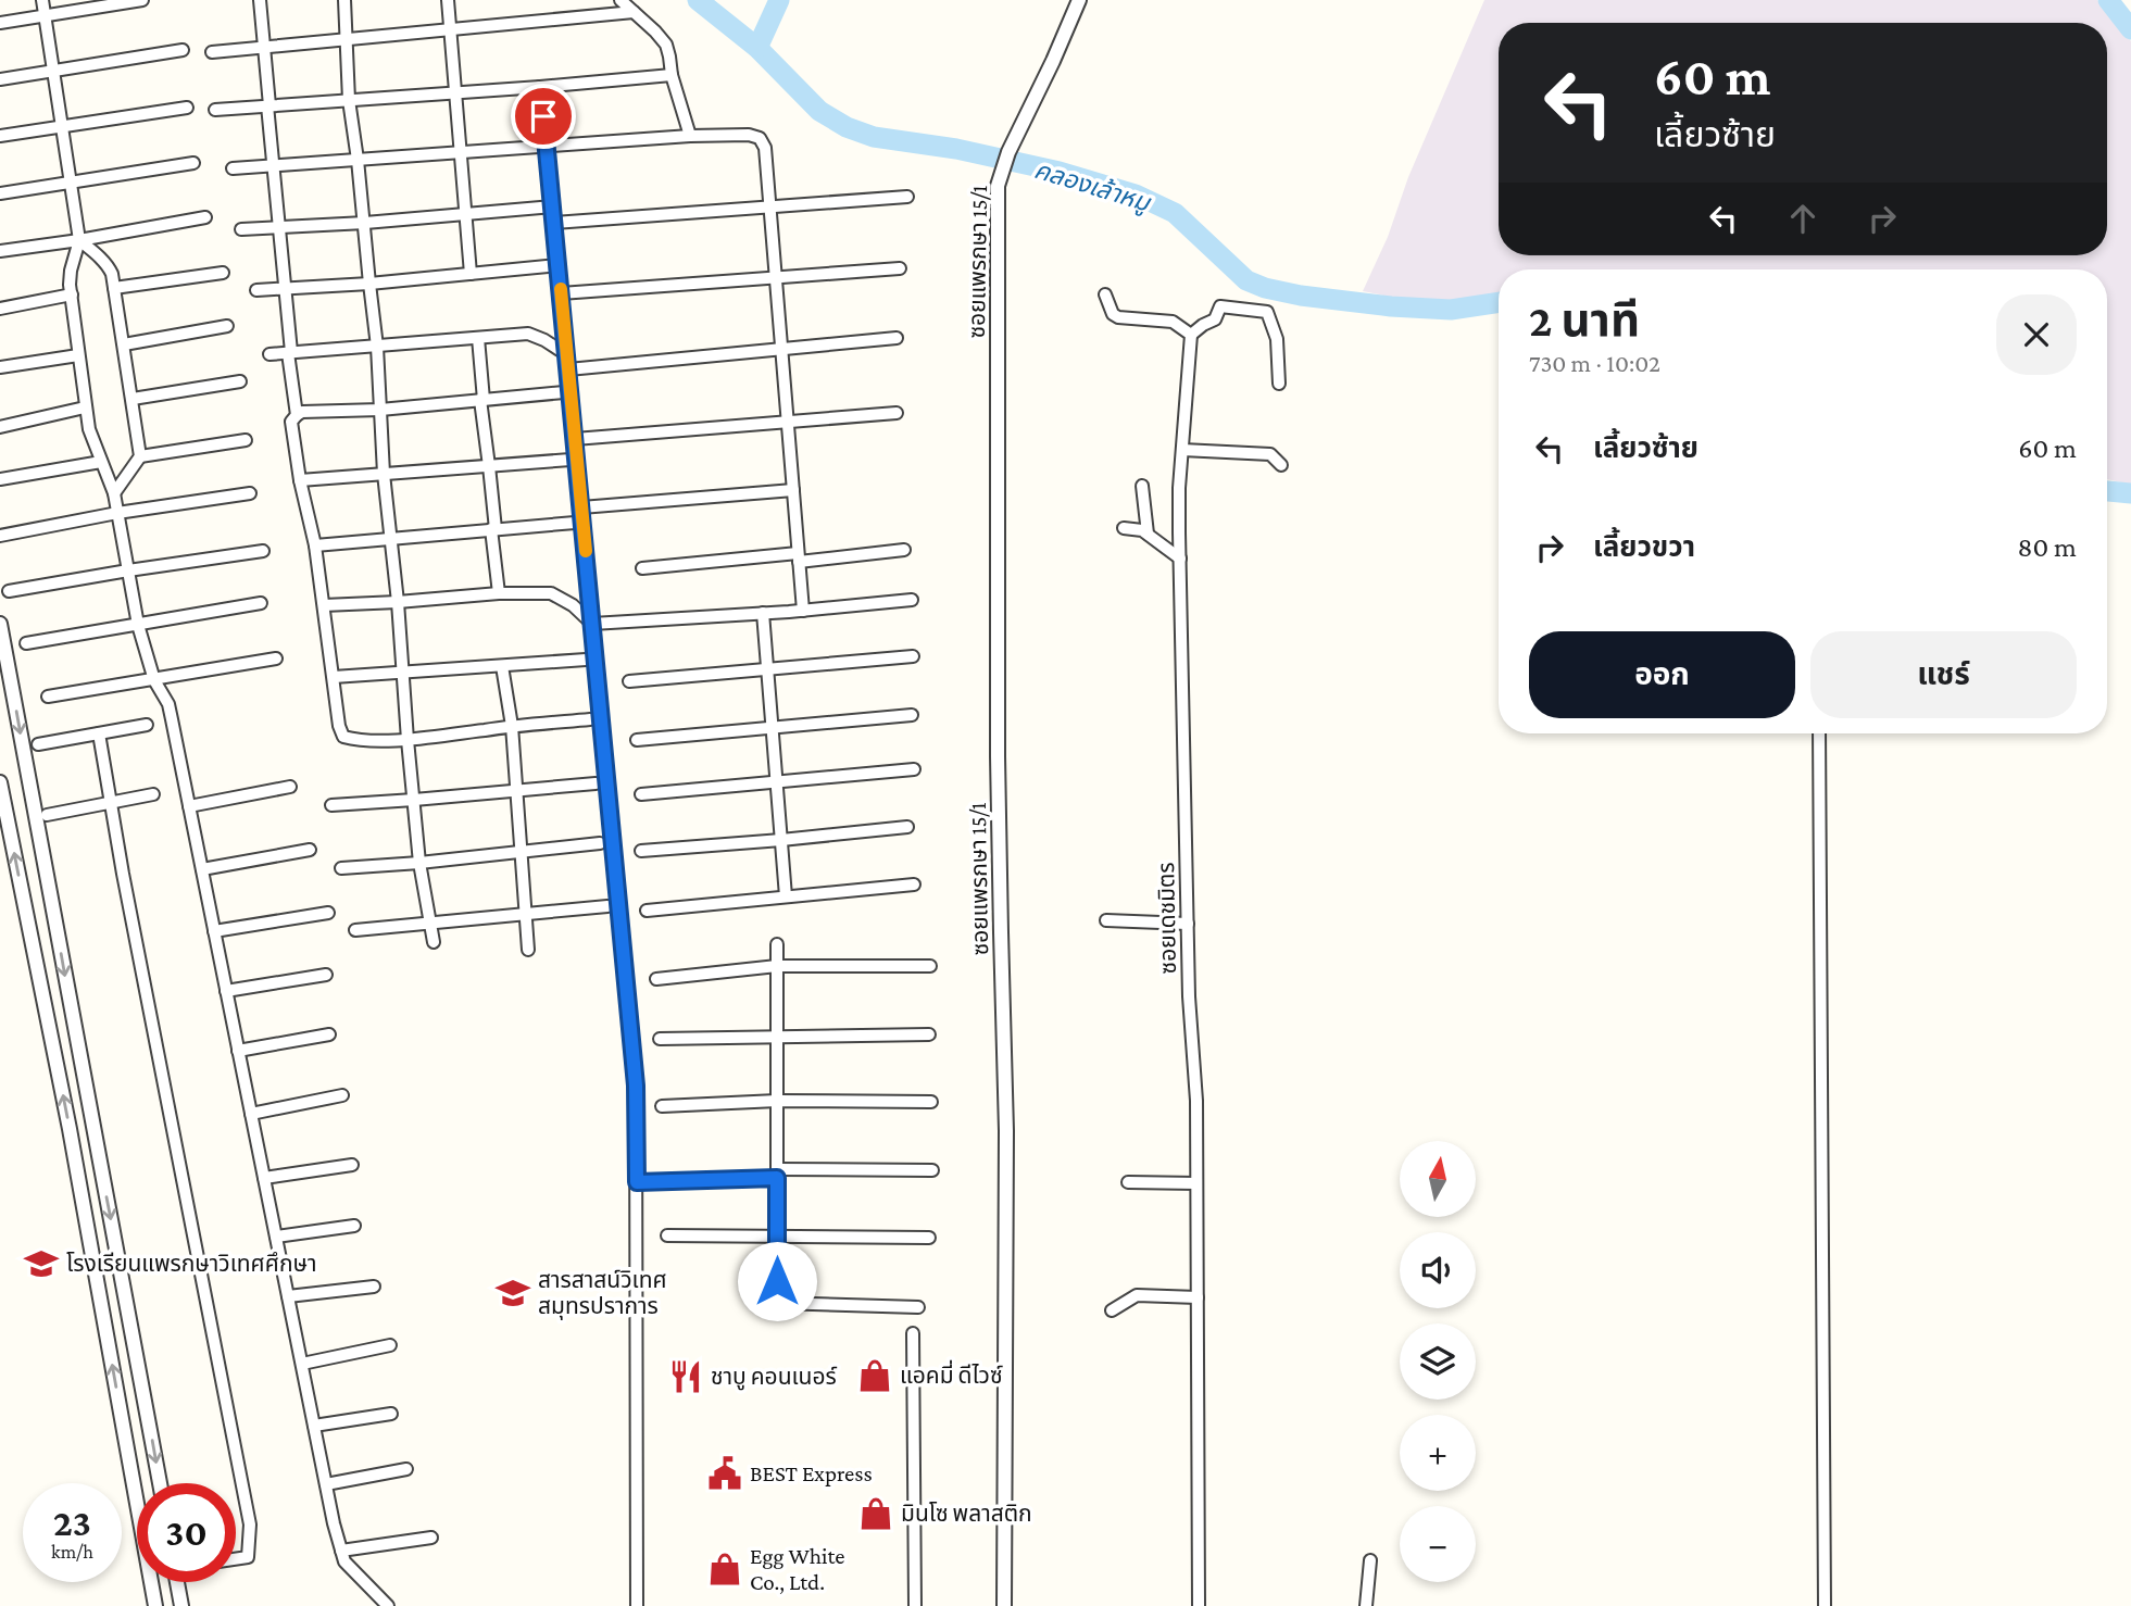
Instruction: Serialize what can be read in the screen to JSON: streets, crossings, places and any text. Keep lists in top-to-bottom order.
{
  "streets": {
    "street": ["ซอยแพรกษา 15/1", "ซอยเดชมิตร"]
  },
  "water": ["คลองเล้าหมู"],
  "places": {
    "school or university": ["โรงเรียนแพรกษาวิเทศศึกษา", "สารสาสน์วิเทศ สมุทรปราการ"],
    "shop": ["แอคมี่ ดีไวซ์", "มินโซ พลาสติก", "Egg White Co., Ltd."],
    "restaurant": ["ชาบู คอนเนอร์"],
    "public building": ["BEST Express"]
  },
  "north": "top",
  "page": {
    "turn": ["60 m", "เลี้ยวซ้าย"],
    "heading": ["2 นาที", "730 m · 10:02"],
    "list": [
      {
        "name": "เลี้ยวซ้าย",
        "value": "60 m"
      },
      {
        "name": "เลี้ยวขวา",
        "value": "80 m"
      }
    ],
    "buttons": ["ออก", "แชร์"],
    "map_buttons": ["+", "−"],
    "speed": "23 km/h",
    "limit": "30"
  }
}
